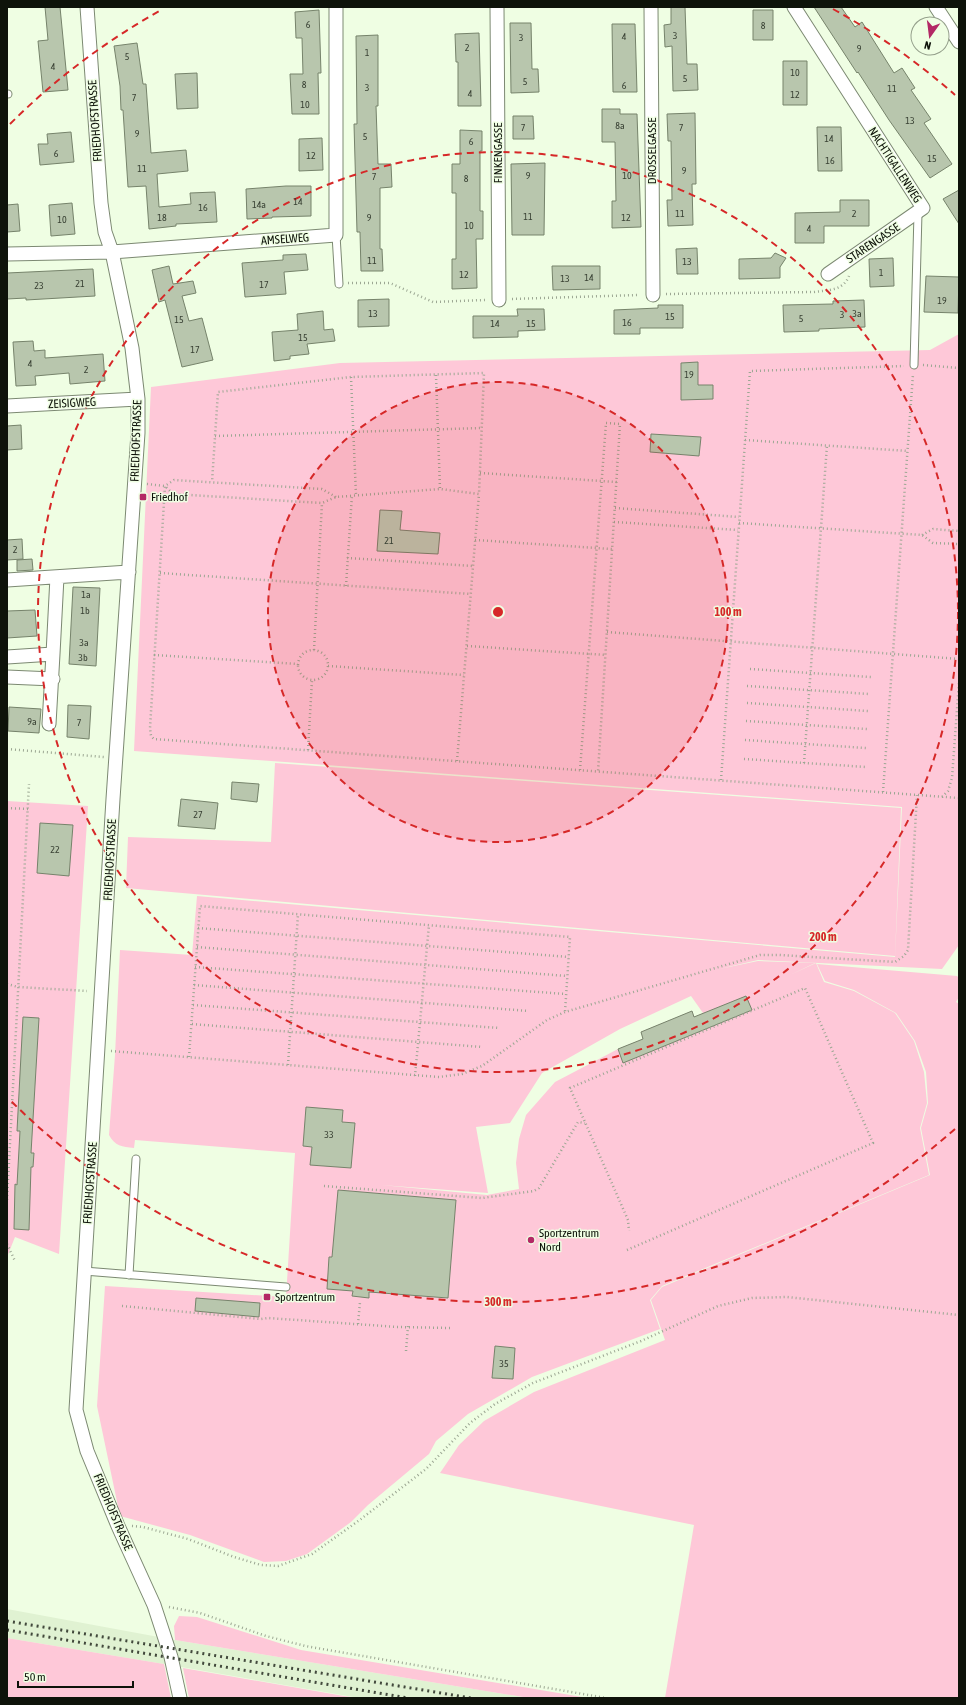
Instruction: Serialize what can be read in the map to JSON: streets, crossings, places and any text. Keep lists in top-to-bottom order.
{
  "streets": {
    "street": [
      "FRIEDHOFSTRASSE",
      "DROSSELGASSE",
      "FINKENGASSE",
      "NACHTIGALLENWEG",
      "AMSELWEG",
      "STARENGASSE",
      "ZEISIGWEG"
    ]
  },
  "crossings": [
    ["FRIEDHOFSTRASSE", "AMSELWEG"],
    ["FRIEDHOFSTRASSE", "ZEISIGWEG"],
    ["NACHTIGALLENWEG", "STARENGASSE"]
  ],
  "places": {
    "transit": ["Friedhof", "Sportzentrum"],
    "other": ["Sportzentrum Nord"]
  },
  "house_numbers": [
    "6",
    "8",
    "3",
    "4",
    "3",
    "2",
    "9",
    "1",
    "5",
    "4",
    "10",
    "5",
    "5",
    "8",
    "6",
    "3",
    "11",
    "4",
    "12",
    "7",
    "10",
    "13",
    "8a",
    "7",
    "7",
    "9",
    "5",
    "14",
    "6",
    "6",
    "12",
    "15",
    "16",
    "11",
    "9",
    "9",
    "10",
    "7",
    "8",
    "14",
    "14a",
    "16",
    "11",
    "2",
    "11",
    "18",
    "9",
    "12",
    "10",
    "10",
    "4",
    "11",
    "13",
    "1",
    "12",
    "14",
    "13",
    "21",
    "17",
    "23",
    "19",
    "13",
    "3a",
    "3",
    "15",
    "5",
    "15",
    "16",
    "14",
    "15",
    "15",
    "17",
    "4",
    "2",
    "19",
    "21",
    "2",
    "1a",
    "1b",
    "3a",
    "3b",
    "9a",
    "7",
    "27",
    "22",
    "33",
    "35"
  ],
  "scale_bar": "50 m",
  "north": "bottom",
  "rings": ["100 m", "200 m", "300 m"]
}
